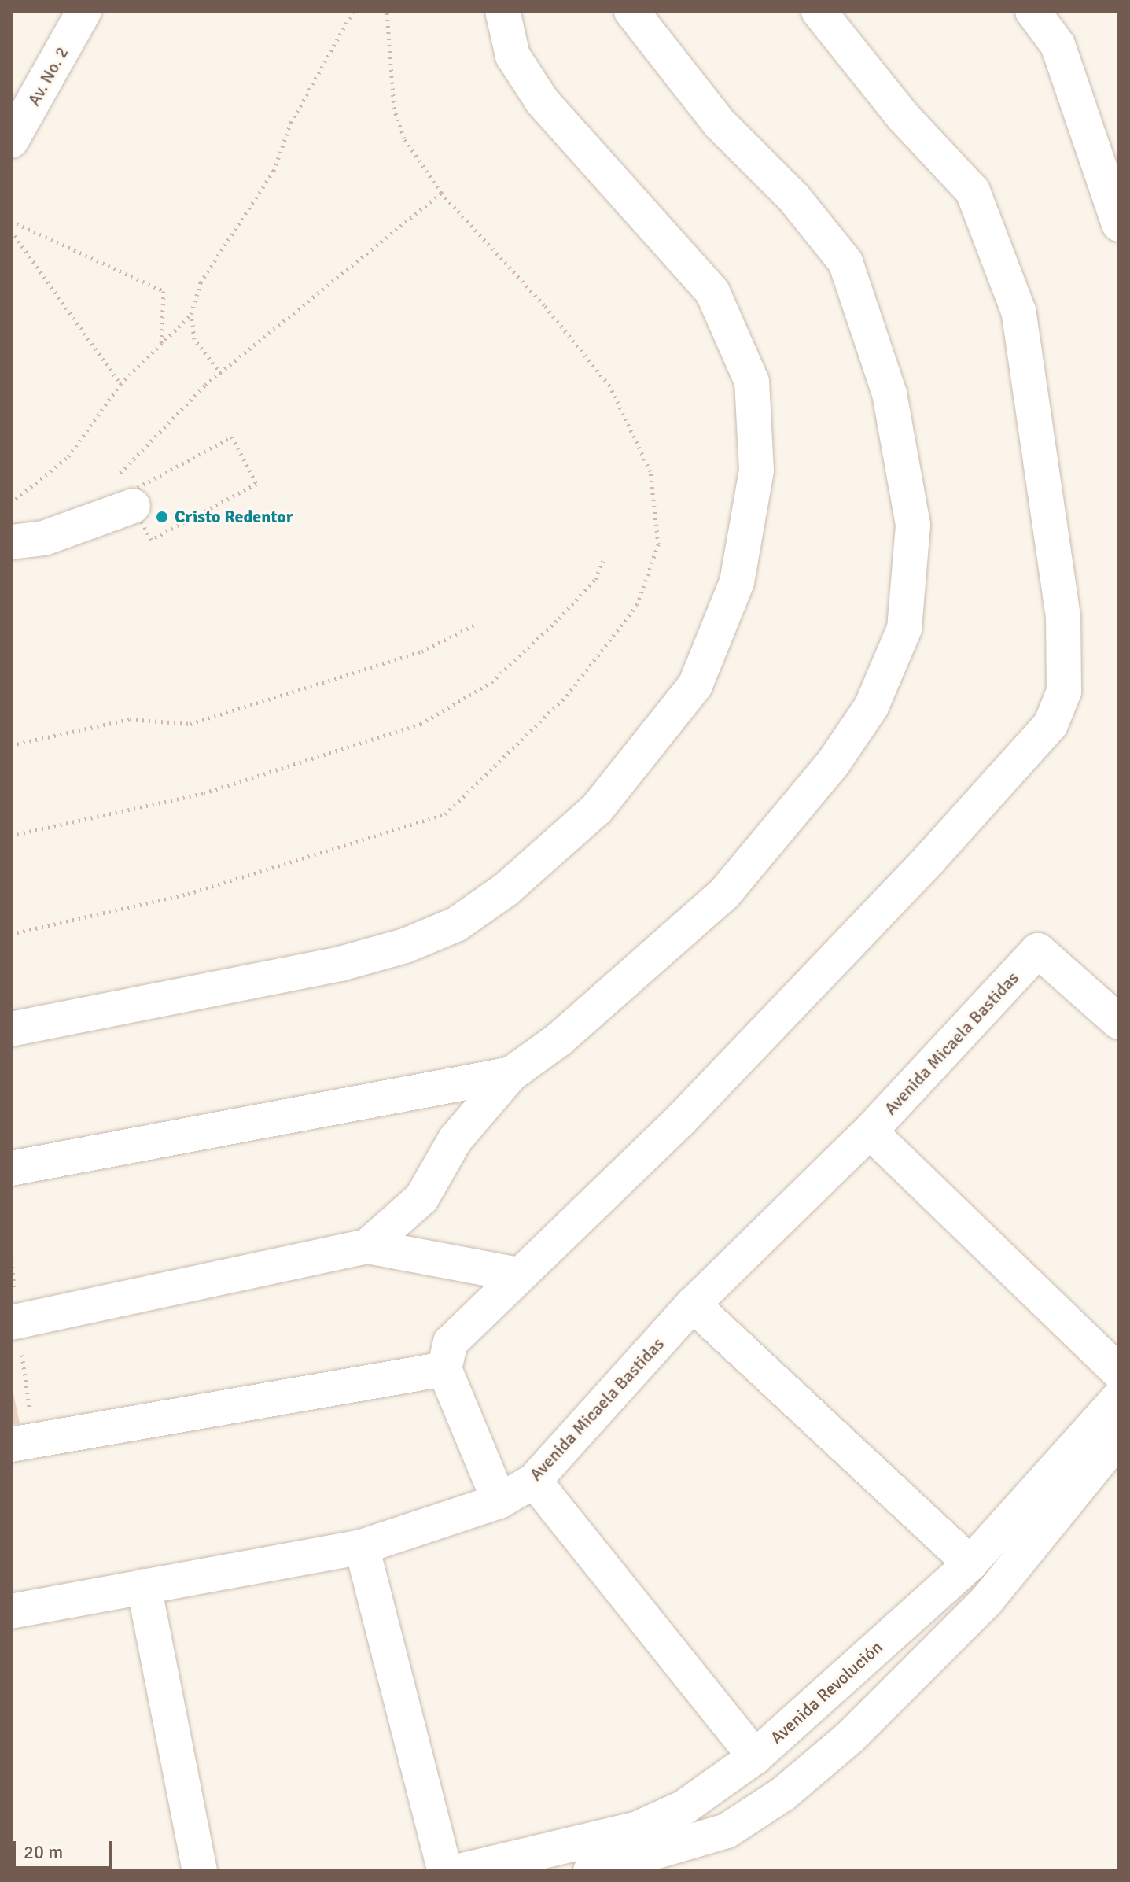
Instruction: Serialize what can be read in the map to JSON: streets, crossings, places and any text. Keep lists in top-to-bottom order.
{
  "streets": {
    "street": ["Av. No. 2", "Avenida Micaela Bastidas", "Avenida Revolución"]
  },
  "places": ["Cristo Redentor"],
  "scale_bar": "20 m"
}
